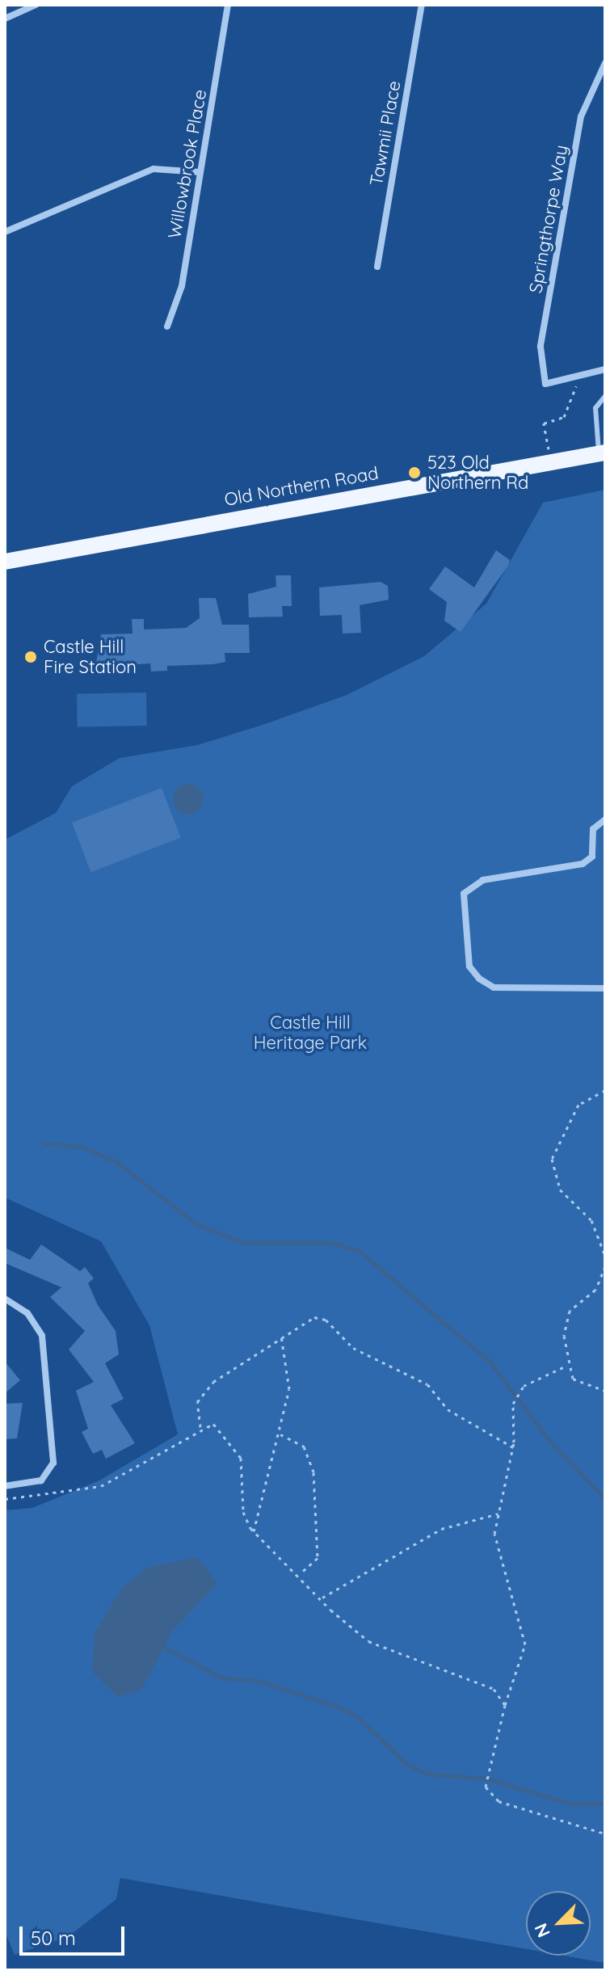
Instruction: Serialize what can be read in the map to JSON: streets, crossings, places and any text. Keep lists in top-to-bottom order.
{
  "streets": {
    "main road": ["Old Northern Road"],
    "street": ["Tawmii Place", "Willowbrook Place", "Springthorpe Way"]
  },
  "parks": ["Castle Hill Heritage Park"],
  "places": ["523 Old Northern Rd", "Castle Hill Fire Station"],
  "scale_bar": "50 m",
  "north": "bottom left"
}
